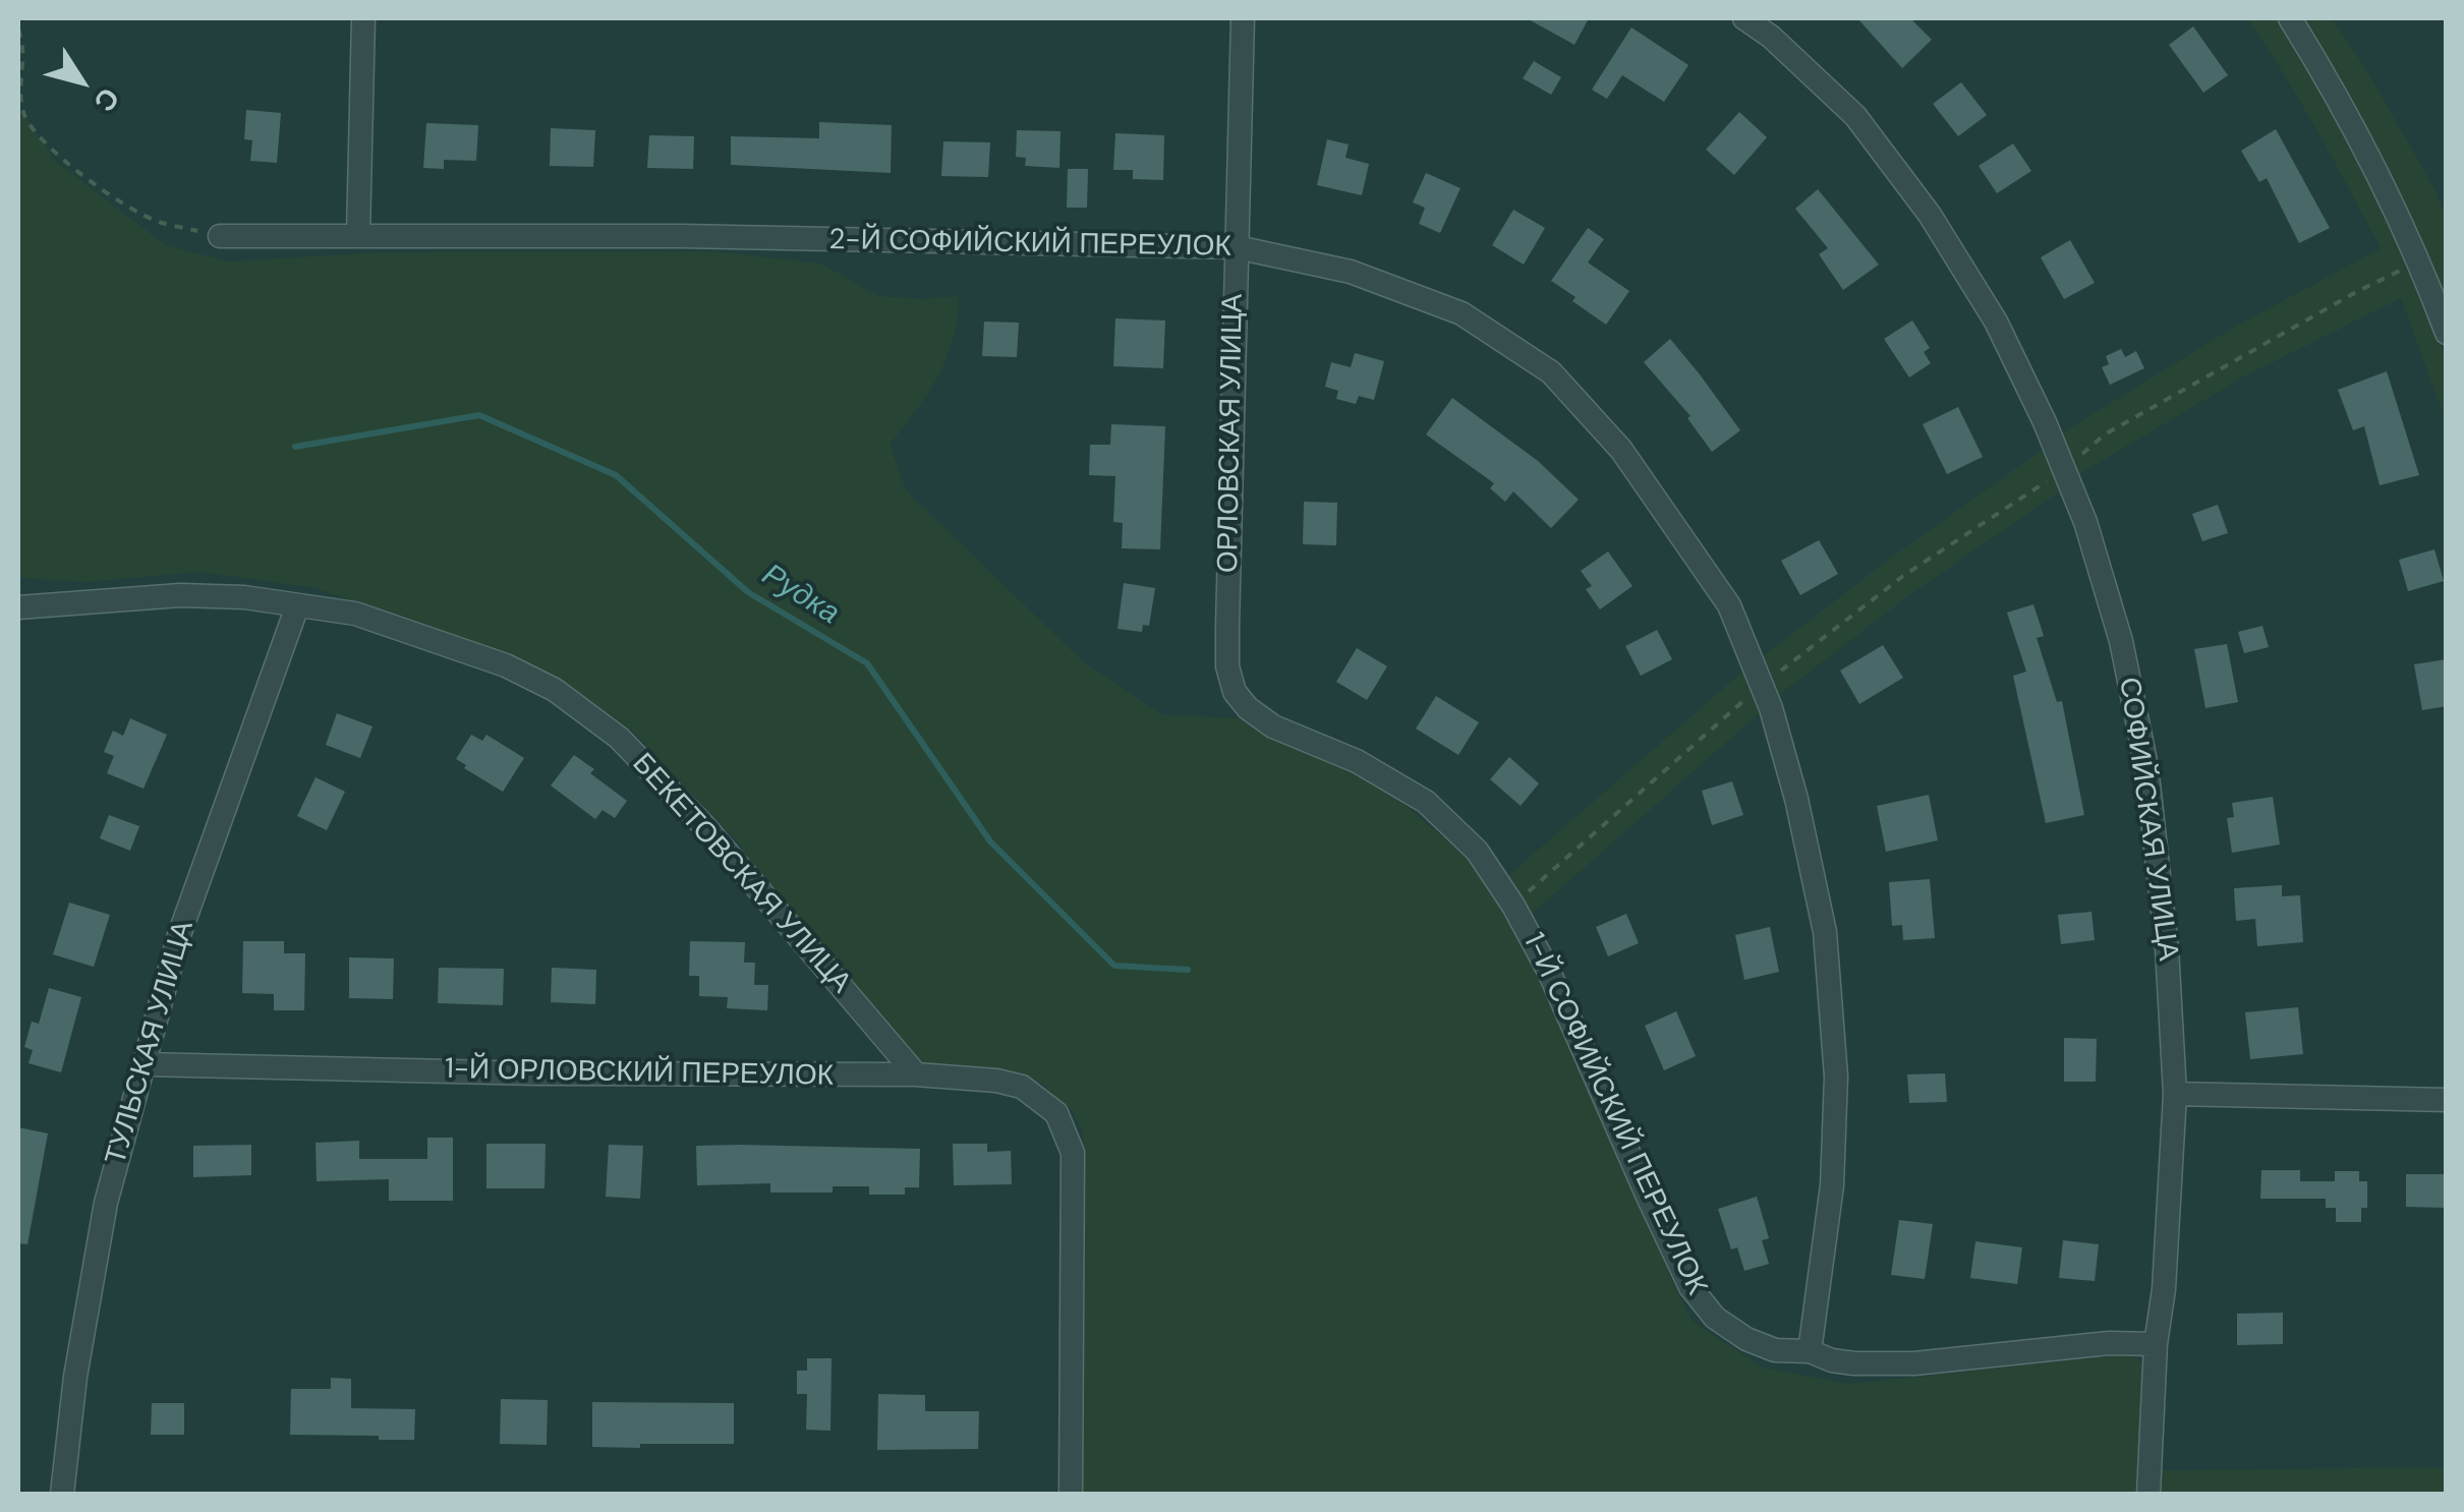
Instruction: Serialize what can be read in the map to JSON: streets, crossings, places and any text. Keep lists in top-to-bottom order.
{
  "streets": {
    "street": [
      "2-Й СОФИЙСКИЙ ПЕРЕУЛОК",
      "ОРЛОВСКАЯ УЛИЦА",
      "СОФИЙСКАЯ УЛИЦА",
      "БЕКЕТОВСКАЯ УЛИЦА",
      "ТУЛЬСКАЯ УЛИЦА",
      "1-Й ОРЛОВСКИЙ ПЕРЕУЛОК",
      "1-Й СОФИЙСКИЙ ПЕРЕУЛОК"
    ]
  },
  "crossings": [
    ["2-Й СОФИЙСКИЙ ПЕРЕУЛОК", "ОРЛОВСКАЯ УЛИЦА"],
    ["2-Й СОФИЙСКИЙ ПЕРЕУЛОК", "1-Й СОФИЙСКИЙ ПЕРЕУЛОК"],
    ["ОРЛОВСКАЯ УЛИЦА", "1-Й СОФИЙСКИЙ ПЕРЕУЛОК"],
    ["СОФИЙСКАЯ УЛИЦА", "1-Й СОФИЙСКИЙ ПЕРЕУЛОК"],
    ["БЕКЕТОВСКАЯ УЛИЦА", "ТУЛЬСКАЯ УЛИЦА"],
    ["БЕКЕТОВСКАЯ УЛИЦА", "1-Й ОРЛОВСКИЙ ПЕРЕУЛОК"],
    ["ТУЛЬСКАЯ УЛИЦА", "1-Й ОРЛОВСКИЙ ПЕРЕУЛОК"]
  ],
  "water": ["Рудка"],
  "north": "bottom right"
}
